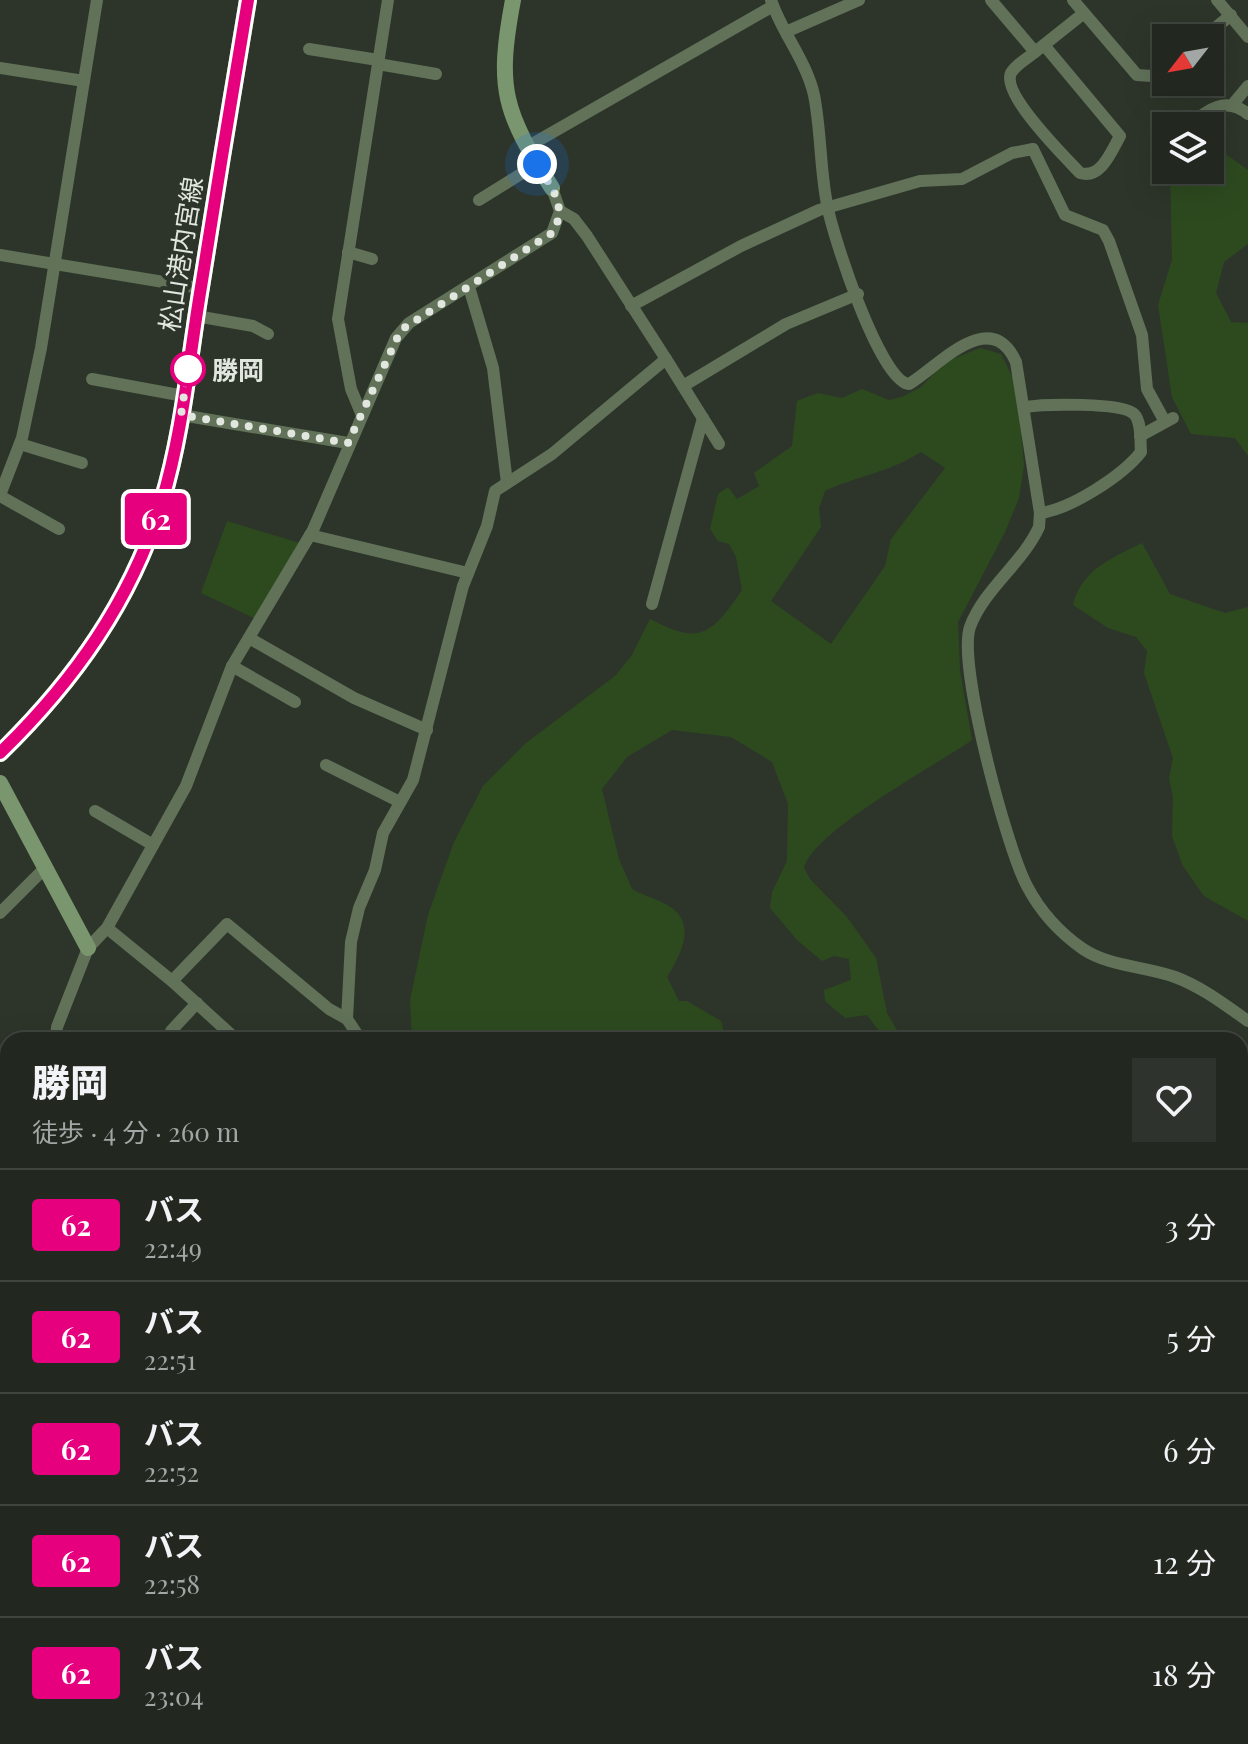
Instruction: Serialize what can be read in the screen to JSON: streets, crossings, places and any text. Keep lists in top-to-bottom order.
{
  "streets": {
    "main road": ["松山港内宮線"]
  },
  "places": ["勝岡"],
  "lines": ["bus line 62"],
  "north": "bottom left",
  "page": {
    "on_map": "62",
    "heading": ["勝岡", "徒歩 · 4 分 · 260 m"],
    "list": [
      {
        "mark": "62",
        "name": "バス",
        "note": "22:49",
        "value": "3 分"
      },
      {
        "mark": "62",
        "name": "バス",
        "note": "22:51",
        "value": "5 分"
      },
      {
        "mark": "62",
        "name": "バス",
        "note": "22:52",
        "value": "6 分"
      },
      {
        "mark": "62",
        "name": "バス",
        "note": "22:58",
        "value": "12 分"
      },
      {
        "mark": "62",
        "name": "バス",
        "note": "23:04",
        "value": "18 分"
      }
    ]
  }
}
